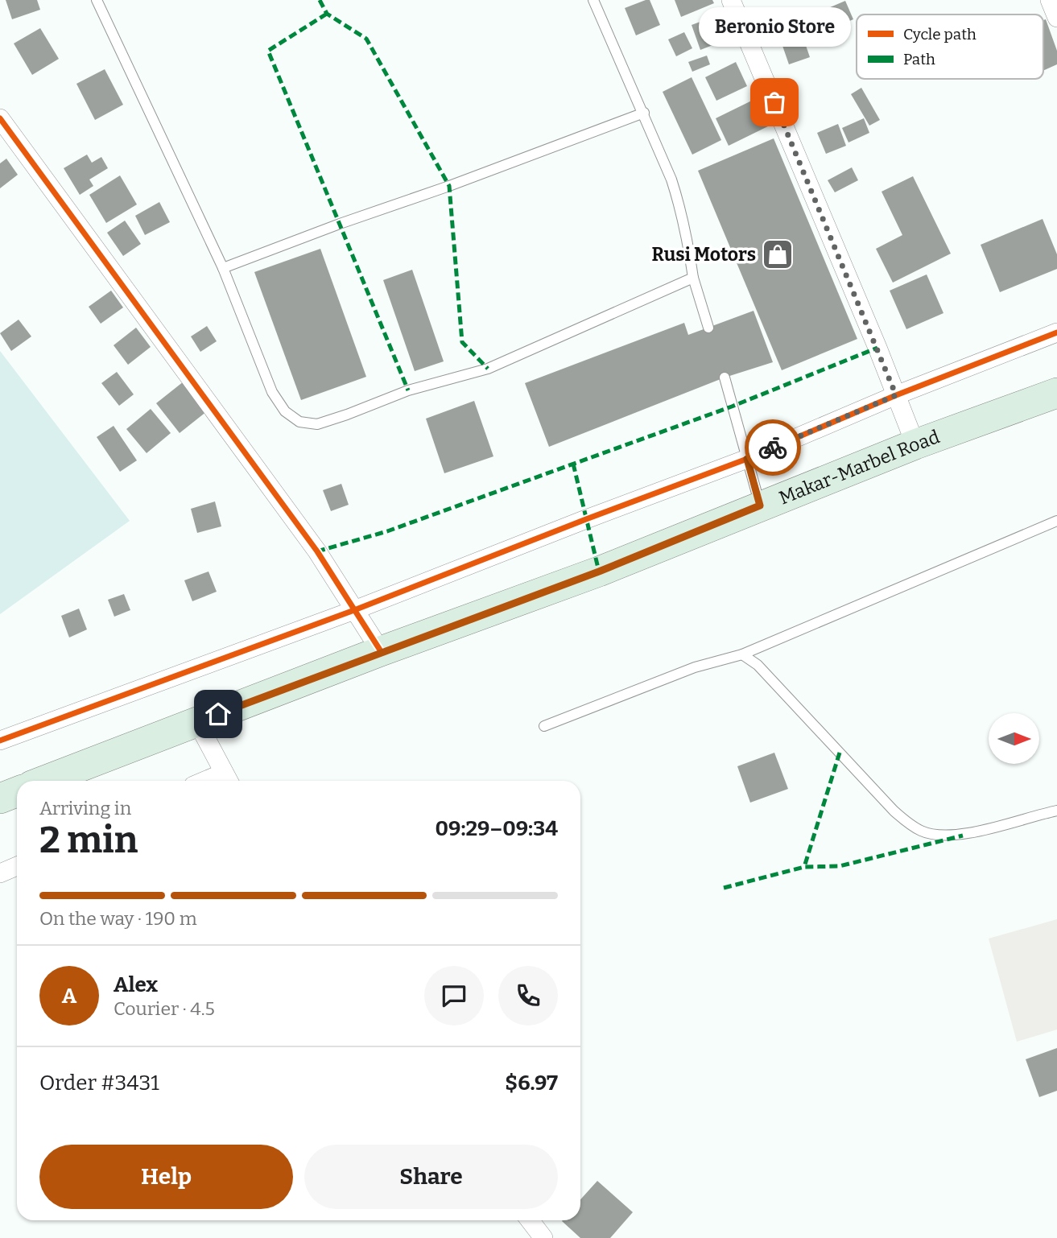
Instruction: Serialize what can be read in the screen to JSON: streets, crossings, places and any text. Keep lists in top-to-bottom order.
{
  "streets": {
    "main road": ["Makar-Marbel Road"]
  },
  "places": {
    "other": ["Beronio Store"],
    "shop": ["Rusi Motors"]
  },
  "legend": ["Cycle path", "Path"],
  "north": "right",
  "page": {
    "bubble": "Beronio Store",
    "heading": ["2 min", "Arriving in", "09:29–09:34"],
    "panel": [
      "Alex",
      "Courier · 4.5",
      "Order #3431",
      "$6.97"
    ],
    "bar": "On the way · 190 m",
    "round": "A",
    "buttons": ["Help", "Share"]
  }
}
